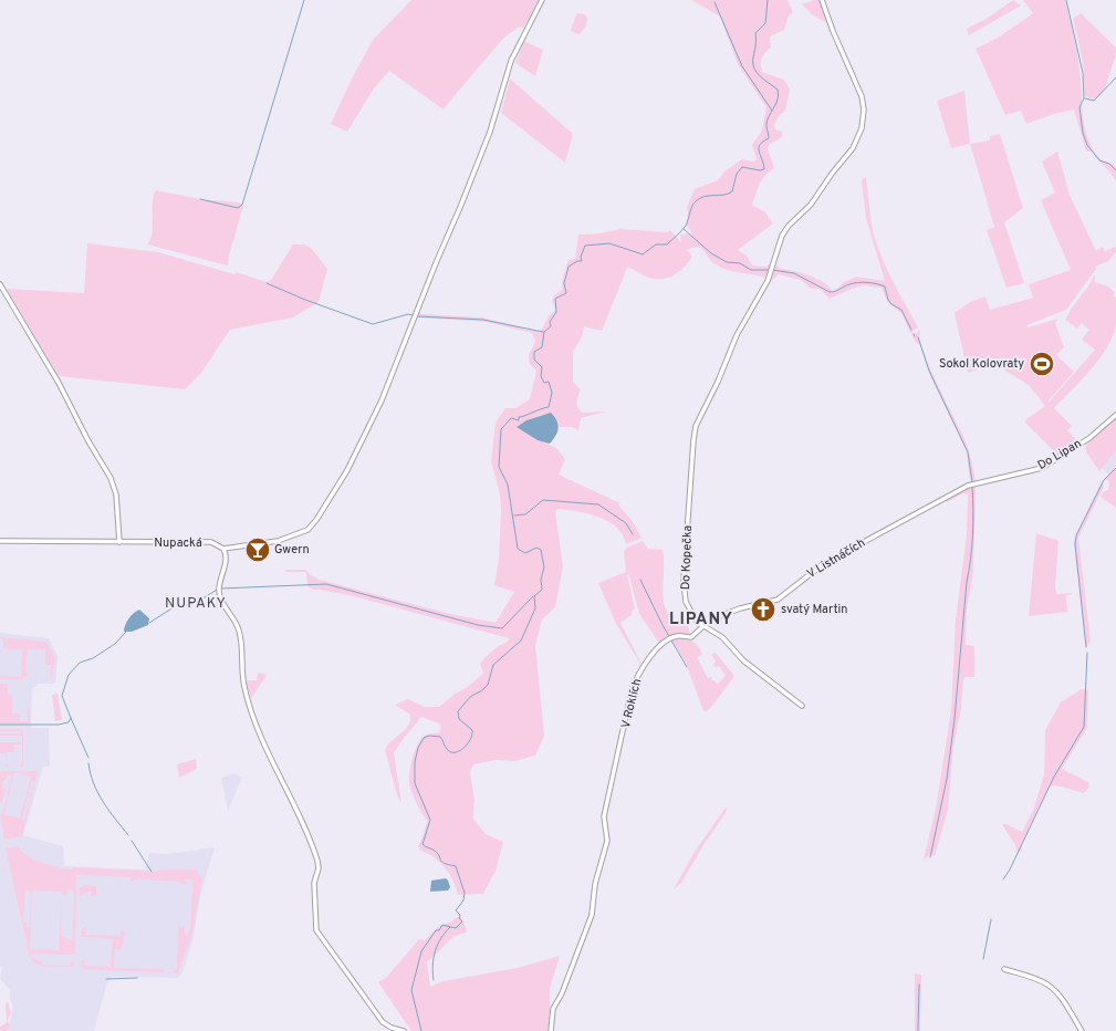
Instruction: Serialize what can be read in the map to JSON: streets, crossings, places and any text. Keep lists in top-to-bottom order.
{
  "streets": {
    "street": [
      "Do Lipan",
      "Nupacká",
      "Do Kopečka",
      "V Listnáčích",
      "V Roklích"
    ]
  },
  "crossings": [
    ["Do Lipan", "V Listnáčích"],
    ["Do Kopečka", "V Listnáčích"],
    ["Do Kopečka", "V Roklích"],
    ["V Listnáčích", "V Roklích"]
  ],
  "districts": ["NUPAKY", "LIPANY"],
  "places": {
    "sports": ["Sokol Kolovraty"],
    "bar": ["Gwern"],
    "church": ["svatý Martin"]
  }
}
